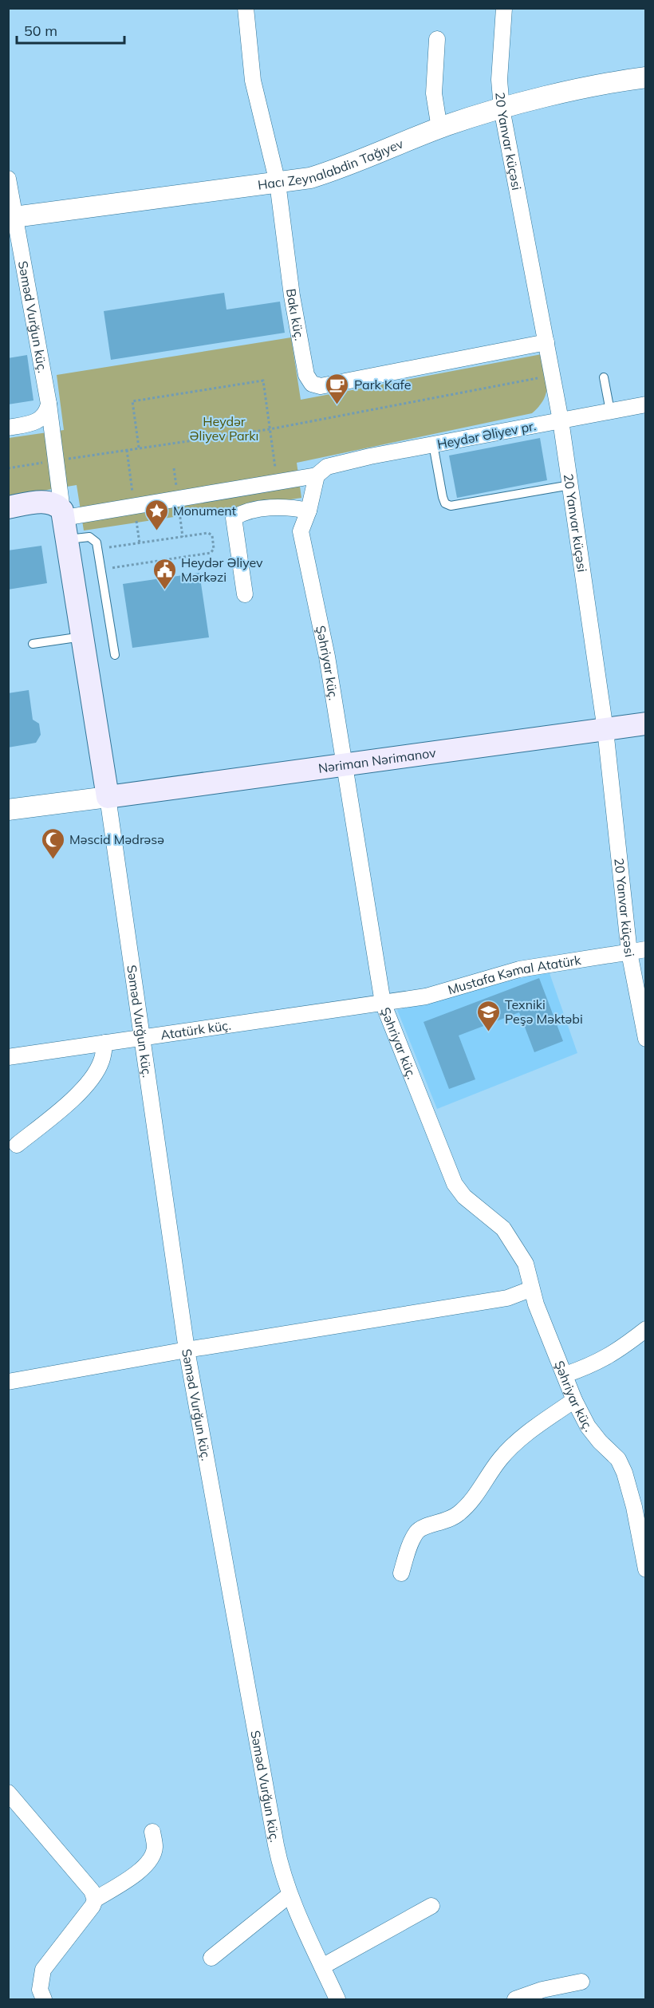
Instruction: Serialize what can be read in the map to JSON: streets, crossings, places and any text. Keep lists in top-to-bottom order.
{
  "streets": {
    "main road": ["Nəriman Nərimanov"],
    "street": [
      "20 Yanvar küçəsi",
      "Hacı Zeynalabdin Tağıyev",
      "Bakı küç.",
      "Səməd Vurğun küç.",
      "Heydər Əliyev pr.",
      "Şəhriyar küç.",
      "Mustafa Kəmal Atatürk",
      "Atatürk küç."
    ]
  },
  "crossings": [
    ["20 Yanvar küçəsi", "Hacı Zeynalabdin Tağıyev"],
    ["20 Yanvar küçəsi", "Bakı küç."],
    ["20 Yanvar küçəsi", "Heydər Əliyev pr."],
    ["20 Yanvar küçəsi", "Nəriman Nərimanov"],
    ["20 Yanvar küçəsi", "Mustafa Kəmal Atatürk"],
    ["Hacı Zeynalabdin Tağıyev", "Bakı küç."],
    ["Hacı Zeynalabdin Tağıyev", "Səməd Vurğun küç."],
    ["Səməd Vurğun küç.", "Heydər Əliyev pr."],
    ["Səməd Vurğun küç.", "Nəriman Nərimanov"],
    ["Səməd Vurğun küç.", "Atatürk küç."],
    ["Heydər Əliyev pr.", "Şəhriyar küç."],
    ["Şəhriyar küç.", "Nəriman Nərimanov"],
    ["Şəhriyar küç.", "Mustafa Kəmal Atatürk"],
    ["Şəhriyar küç.", "Atatürk küç."],
    ["Mustafa Kəmal Atatürk", "Atatürk küç."]
  ],
  "parks": ["Heydər Əliyev Parkı"],
  "places": {
    "cafe": ["Park Kafe"],
    "place": ["Monument"],
    "public building": ["Heydər Əliyev Mərkəzi"],
    "mosque": ["Məscid Mədrəsə"],
    "school or university": ["Texniki Peşə Məktəbi"]
  },
  "scale_bar": "50 m"
}
